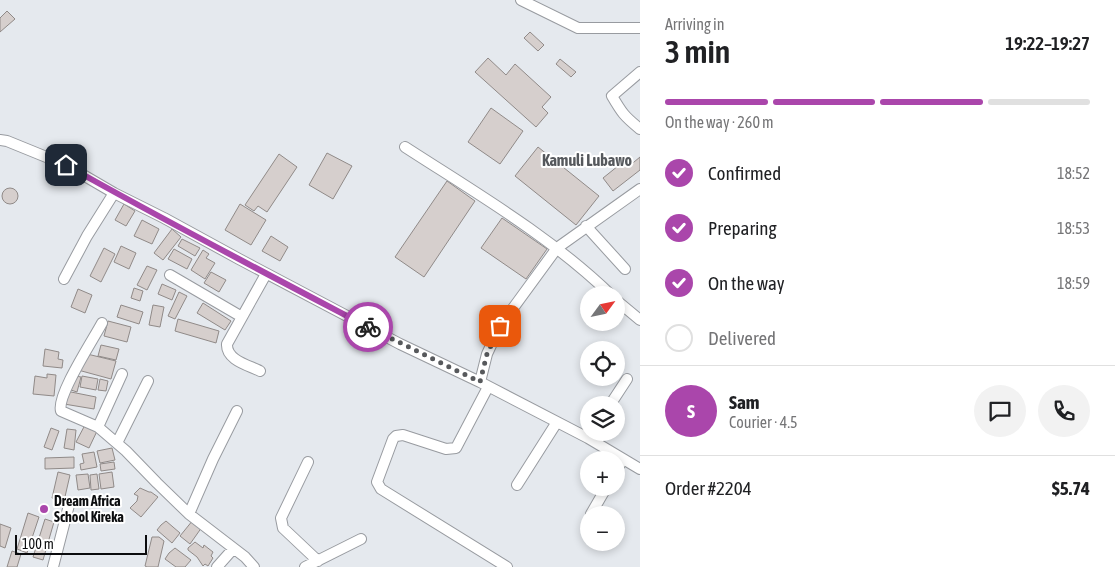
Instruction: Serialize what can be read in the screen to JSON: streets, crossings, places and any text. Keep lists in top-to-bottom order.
{
  "districts": ["Kamuli Lubawo"],
  "places": ["Dream Africa School Kireka"],
  "scale_bar": "100 m",
  "north": "top right",
  "page": {
    "heading": ["3 min", "Arriving in", "19:22–19:27"],
    "panel": [
      "Sam",
      "Courier · 4.5",
      "Order #2204",
      "$5.74"
    ],
    "bar": "On the way · 260 m",
    "list": [
      ["Confirmed", "18:52"],
      ["Preparing", "18:53"],
      ["On the way", "18:59"],
      "Delivered"
    ],
    "map_buttons": ["+", "−"],
    "round": "S",
    "scale": "100 m"
  }
}
